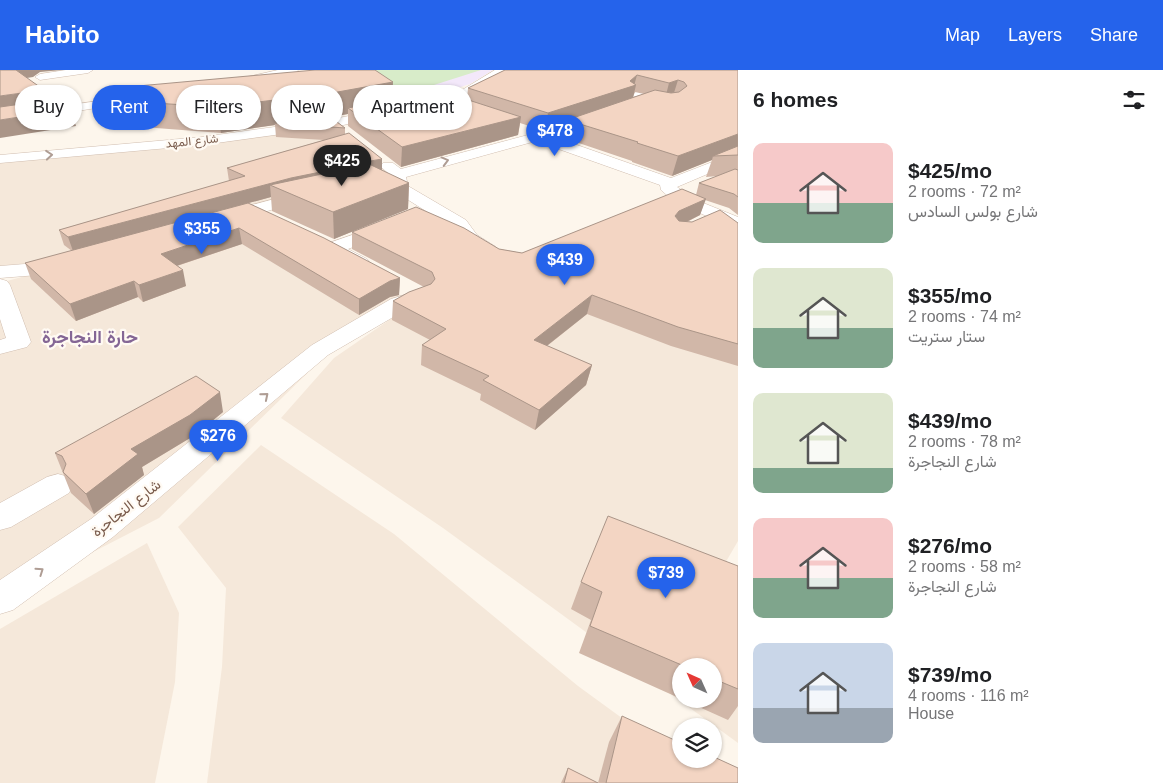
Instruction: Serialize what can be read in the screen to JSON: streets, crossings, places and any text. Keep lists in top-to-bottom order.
{
  "streets": {
    "street": ["شارع المهد", "شارع النجاجرة"]
  },
  "one_way": ["شارع النجاجرة"],
  "districts": ["حارة النجاجرة"],
  "north": "top left",
  "page": {
    "header": "Habito",
    "nav": ["Map", "Layers", "Share"],
    "heading": "6 homes",
    "chip": [
      "Buy",
      "Rent",
      "Filters",
      "New",
      "Apartment"
    ],
    "price": [
      "$478",
      "$425",
      "$355",
      "$439",
      "$276",
      "$739"
    ],
    "list": [
      {
        "name": "$425/mo",
        "note": "2 rooms · 72 m² · شارع بولس السادس"
      },
      {
        "name": "$355/mo",
        "note": "2 rooms · 74 m² · ستار ستريت"
      },
      {
        "name": "$439/mo",
        "note": "2 rooms · 78 m² · شارع النجاجرة"
      },
      {
        "name": "$276/mo",
        "note": "2 rooms · 58 m² · شارع النجاجرة"
      },
      {
        "name": "$739/mo",
        "note": "4 rooms · 116 m² · House"
      }
    ]
  }
}
